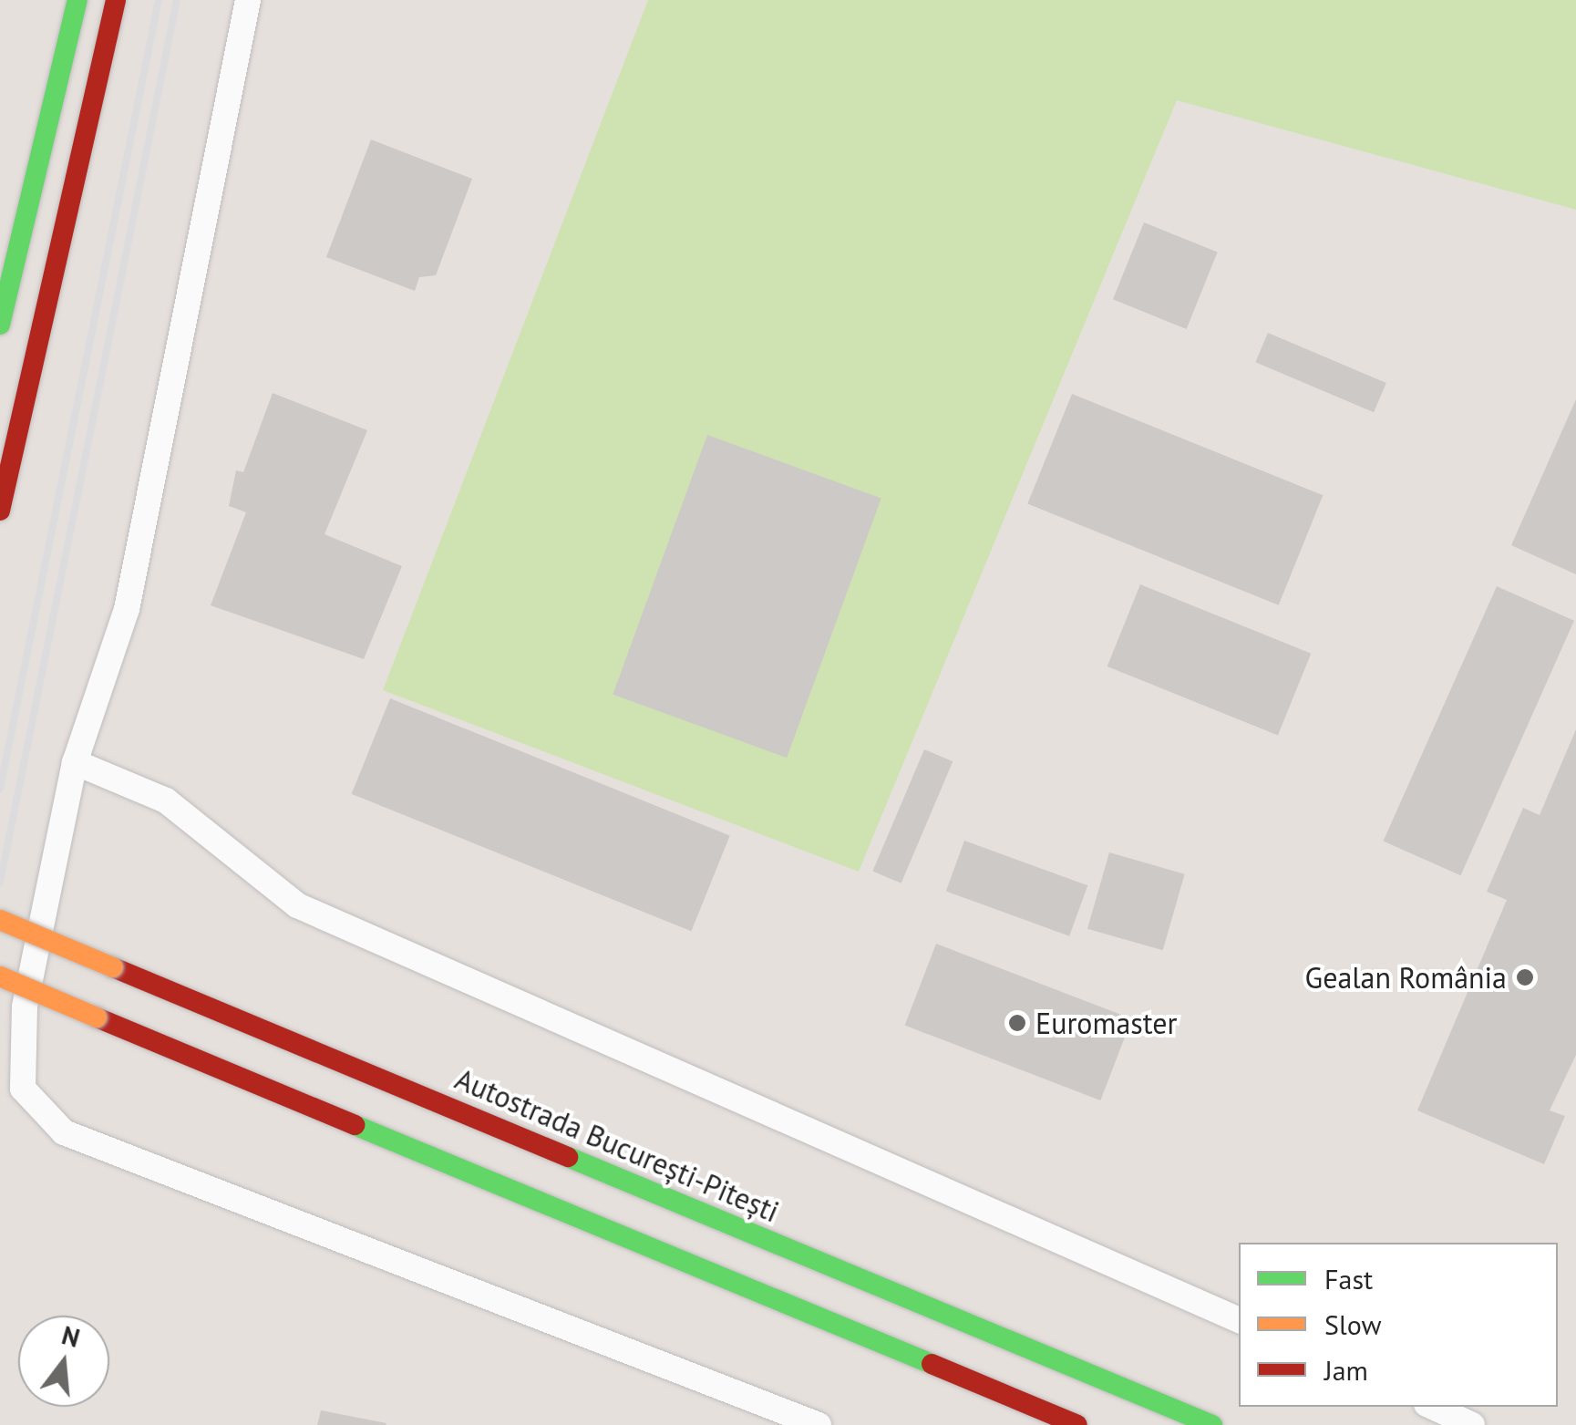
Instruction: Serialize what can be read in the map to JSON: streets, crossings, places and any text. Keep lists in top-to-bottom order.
{
  "streets": {
    "main road": ["Autostrada București-Pitești"]
  },
  "places": ["Gealan România", "Euromaster"],
  "legend": ["Fast", "Slow", "Jam"],
  "north": "top"
}
